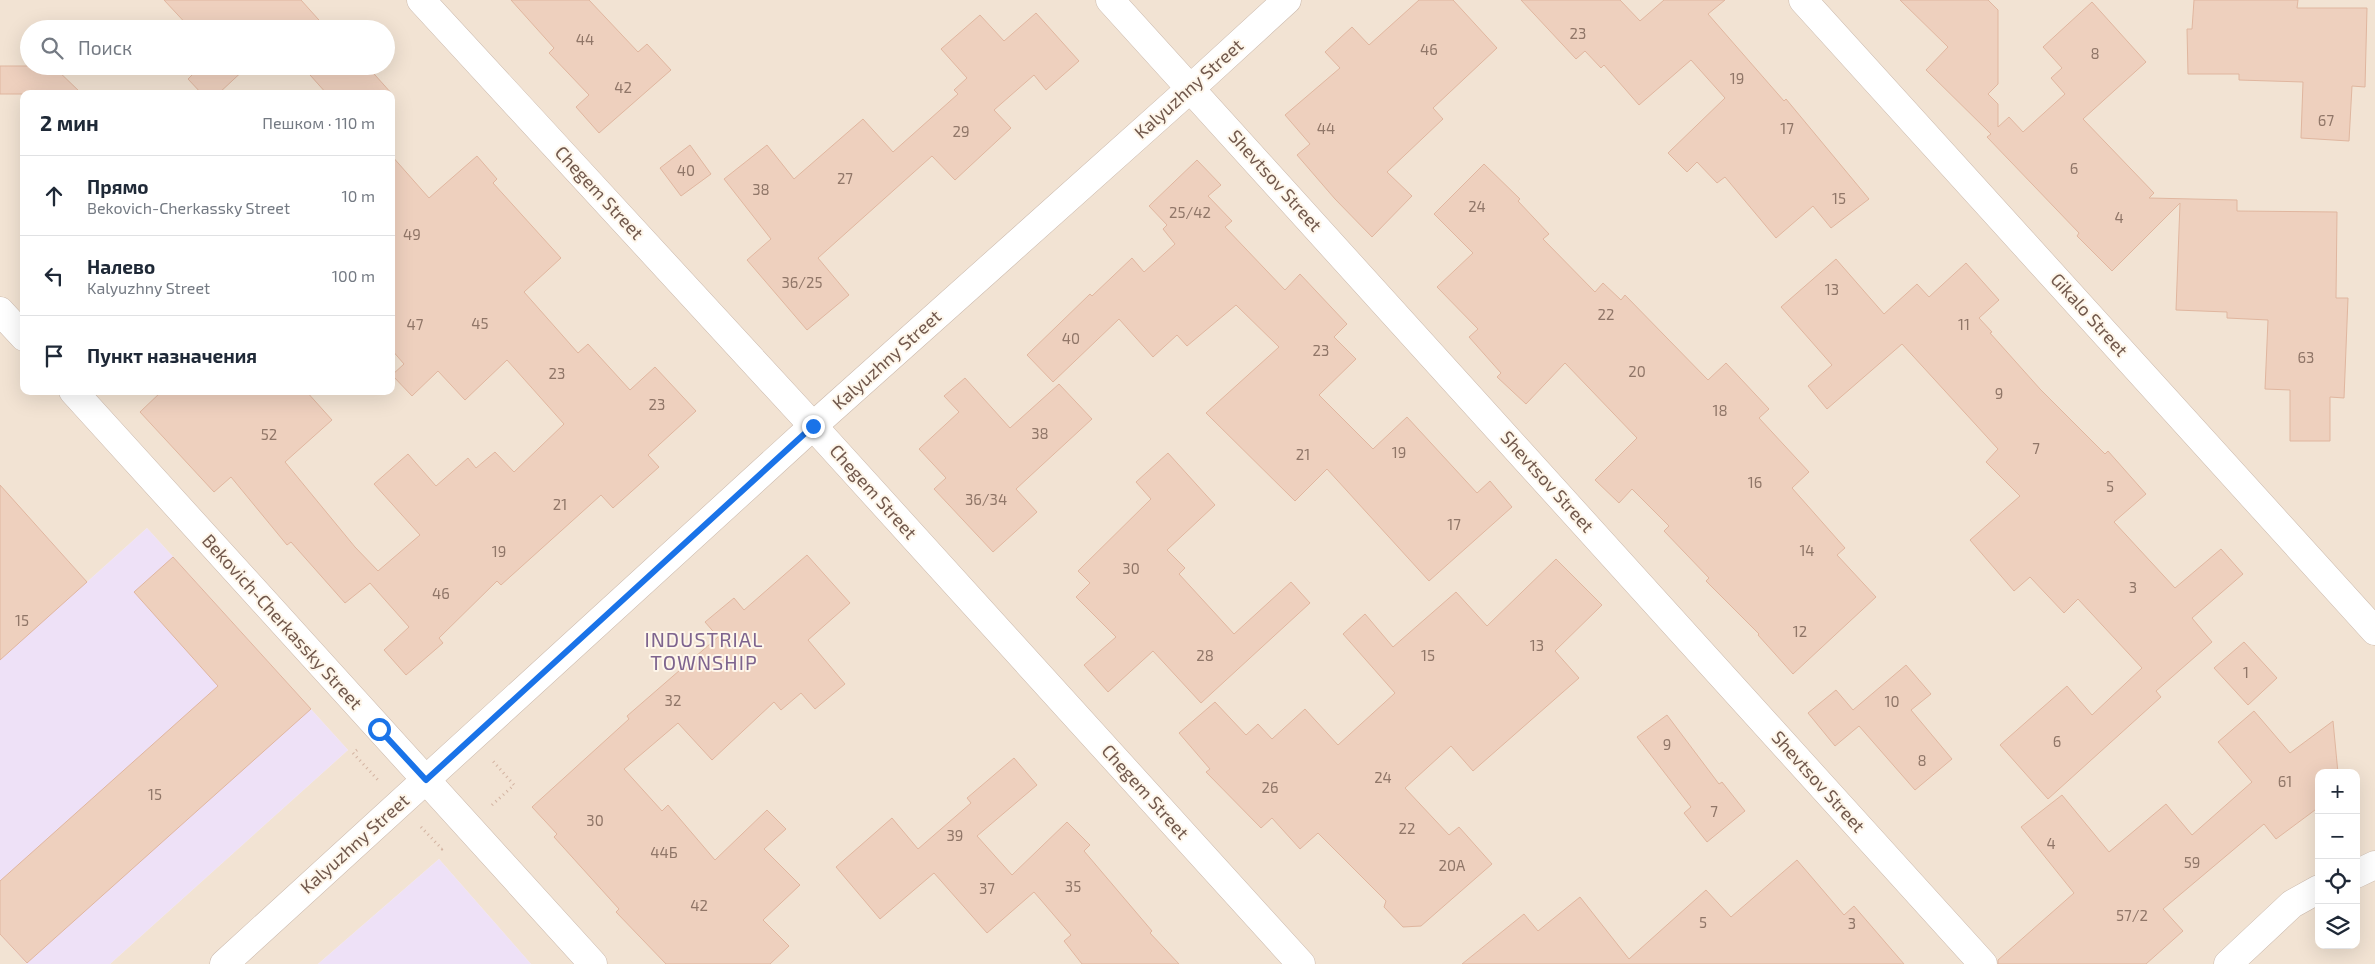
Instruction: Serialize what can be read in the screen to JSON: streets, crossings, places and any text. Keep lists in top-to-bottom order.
{
  "streets": {
    "street": [
      "Kalyuzhny Street",
      "Shevtsov Street",
      "Chegem Street",
      "Gikalo Street",
      "Bekovich-Cherkassky Street"
    ]
  },
  "crossings": [
    ["Kalyuzhny Street", "Shevtsov Street"],
    ["Kalyuzhny Street", "Chegem Street"],
    ["Kalyuzhny Street", "Bekovich-Cherkassky Street"]
  ],
  "districts": ["INDUSTRIAL TOWNSHIP"],
  "house_numbers": [
    "23",
    "44",
    "46",
    "8",
    "19",
    "42",
    "67",
    "44",
    "17",
    "29",
    "6",
    "40",
    "27",
    "38",
    "15",
    "24",
    "25/42",
    "4",
    "49",
    "36/25",
    "13",
    "22",
    "45",
    "47",
    "11",
    "40",
    "23",
    "63",
    "20",
    "23",
    "9",
    "23",
    "18",
    "38",
    "52",
    "7",
    "19",
    "21",
    "16",
    "5",
    "36/34",
    "21",
    "17",
    "14",
    "19",
    "30",
    "3",
    "46",
    "15",
    "12",
    "13",
    "28",
    "15",
    "1",
    "32",
    "10",
    "6",
    "9",
    "8",
    "24",
    "61",
    "26",
    "15",
    "7",
    "30",
    "22",
    "39",
    "4",
    "44Б",
    "59",
    "20А",
    "35",
    "37",
    "42",
    "57/2",
    "5",
    "3"
  ],
  "page": {
    "search": "Поиск",
    "heading": ["2 мин", "Пешком · 110 m"],
    "list": [
      ["Прямо", "Bekovich-Cherkassky Street", "10 m"],
      ["Налево", "Kalyuzhny Street", "100 m"],
      "Пункт назначения"
    ],
    "map_buttons": ["+", "−"]
  }
}
